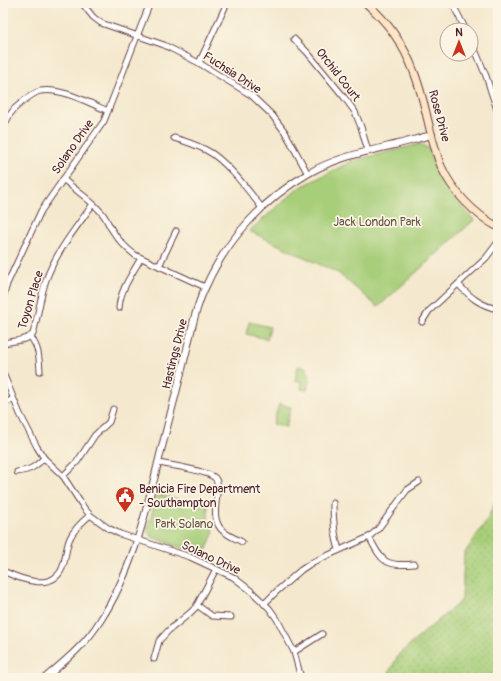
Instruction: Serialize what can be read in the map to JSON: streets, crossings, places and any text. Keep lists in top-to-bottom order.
{
  "streets": {
    "main road": ["Rose Drive"],
    "street": [
      "Fuchsia Drive",
      "Orchid Court",
      "Solano Drive",
      "Toyon Place",
      "Hastings Drive"
    ]
  },
  "crossings": [
    ["Fuchsia Drive", "Solano Drive"],
    ["Fuchsia Drive", "Hastings Drive"],
    ["Orchid Court", "Hastings Drive"],
    ["Rose Drive", "Hastings Drive"],
    ["Solano Drive", "Hastings Drive"]
  ],
  "parks": ["Jack London Park", "Park Solano"],
  "places": {
    "public building": ["Benicia Fire Department - Southampton"]
  },
  "north": "top"
}
